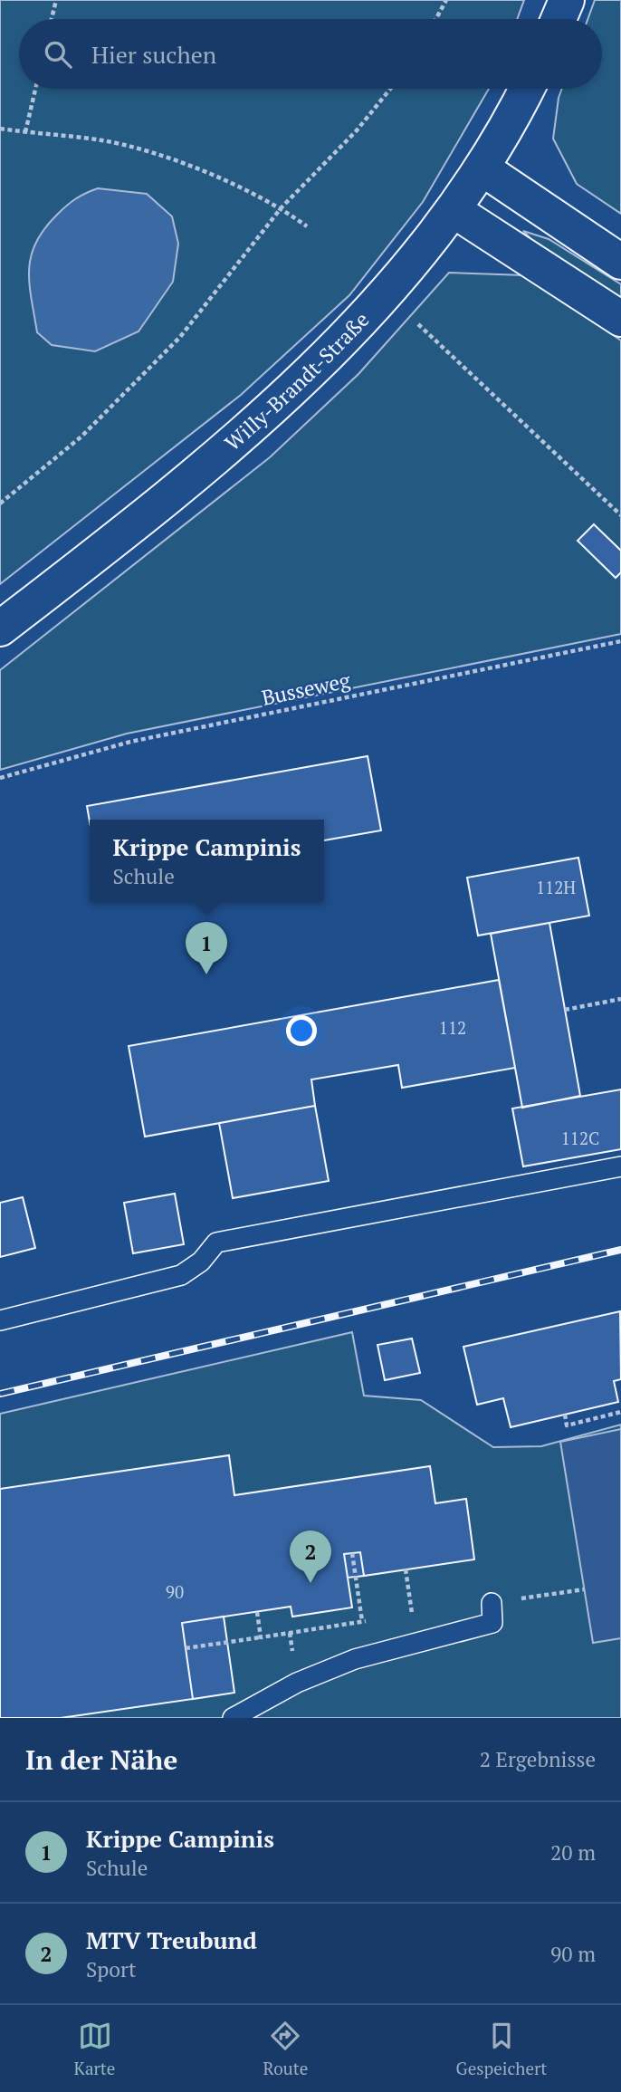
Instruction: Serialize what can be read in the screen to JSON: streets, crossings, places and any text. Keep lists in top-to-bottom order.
{
  "streets": {
    "main road": ["Willy-Brandt-Straße"],
    "path": ["Busseweg"]
  },
  "house_numbers": [
    "112H",
    "112",
    "112C",
    "90"
  ],
  "page": {
    "search": "Hier suchen",
    "popup": ["Krippe Campinis", "Schule"],
    "pins": ["1", "2"],
    "heading": ["In der Nähe", "2 Ergebnisse"],
    "list": [
      {
        "mark": "1",
        "name": "Krippe Campinis",
        "note": "Schule",
        "value": "20 m"
      },
      {
        "mark": "2",
        "name": "MTV Treubund",
        "note": "Sport",
        "value": "90 m"
      }
    ],
    "nav": ["Karte", "Route", "Gespeichert"]
  }
}
